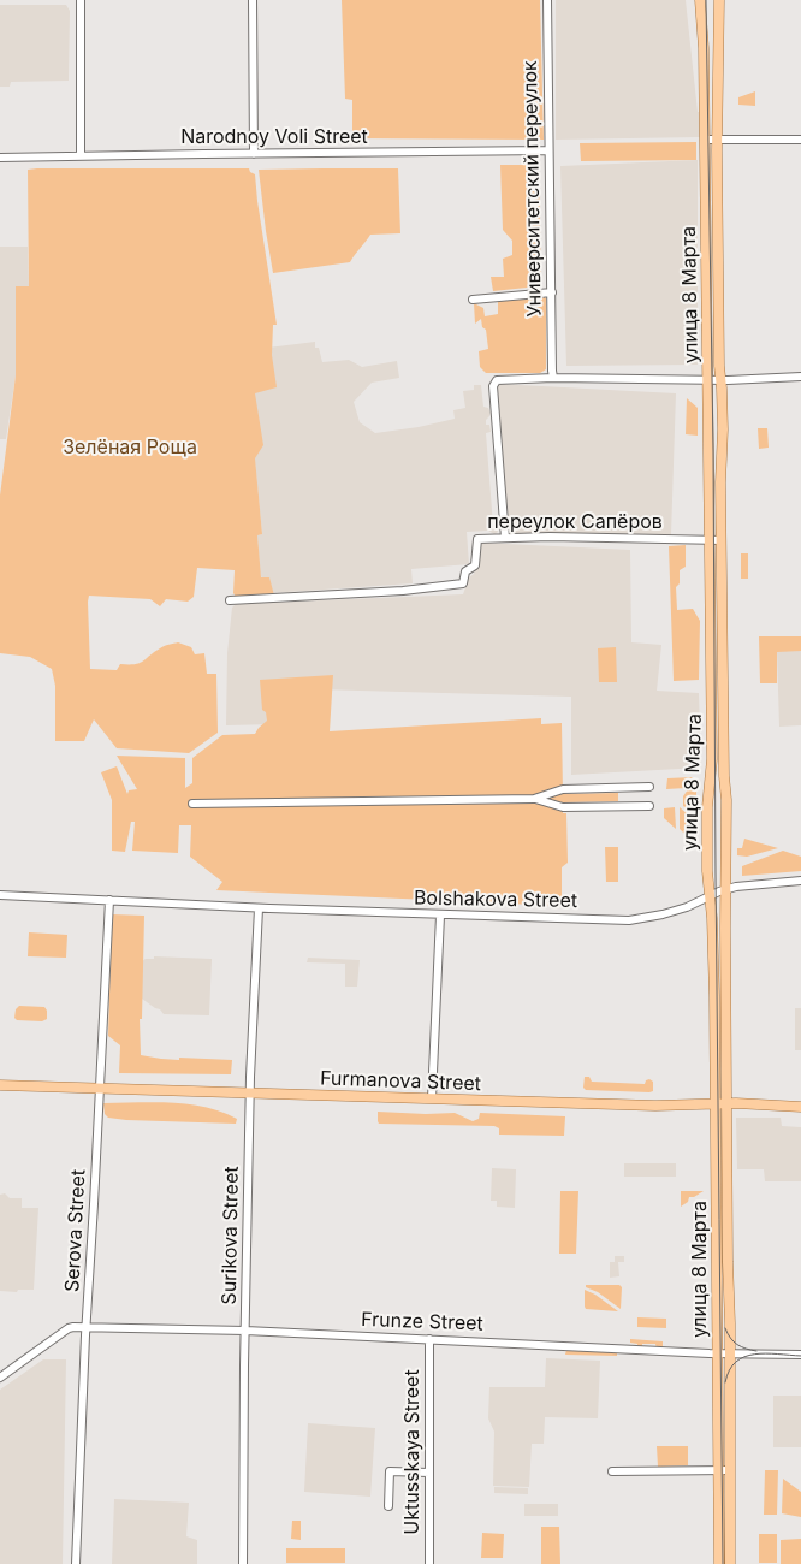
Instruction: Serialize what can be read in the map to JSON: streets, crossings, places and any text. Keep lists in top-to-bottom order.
{
  "streets": {
    "main road": ["улица 8 Марта", "Furmanova Street"],
    "street": [
      "Narodnoy Voli Street",
      "Университетский переулок",
      "переулок Сапёров",
      "Bolshakova Street",
      "Serova Street",
      "Surikova Street",
      "Frunze Street",
      "Uktusskaya Street"
    ]
  },
  "crossings": [
    ["Narodnoy Voli Street", "Университетский переулок"],
    ["улица 8 Марта", "переулок Сапёров"],
    ["улица 8 Марта", "Bolshakova Street"],
    ["улица 8 Марта", "Furmanova Street"],
    ["улица 8 Марта", "Frunze Street"],
    ["Bolshakova Street", "Serova Street"],
    ["Bolshakova Street", "Surikova Street"],
    ["Furmanova Street", "Serova Street"],
    ["Furmanova Street", "Surikova Street"],
    ["Serova Street", "Frunze Street"],
    ["Surikova Street", "Frunze Street"],
    ["Frunze Street", "Uktusskaya Street"]
  ],
  "parks": ["Зелёная Роща"]
}
